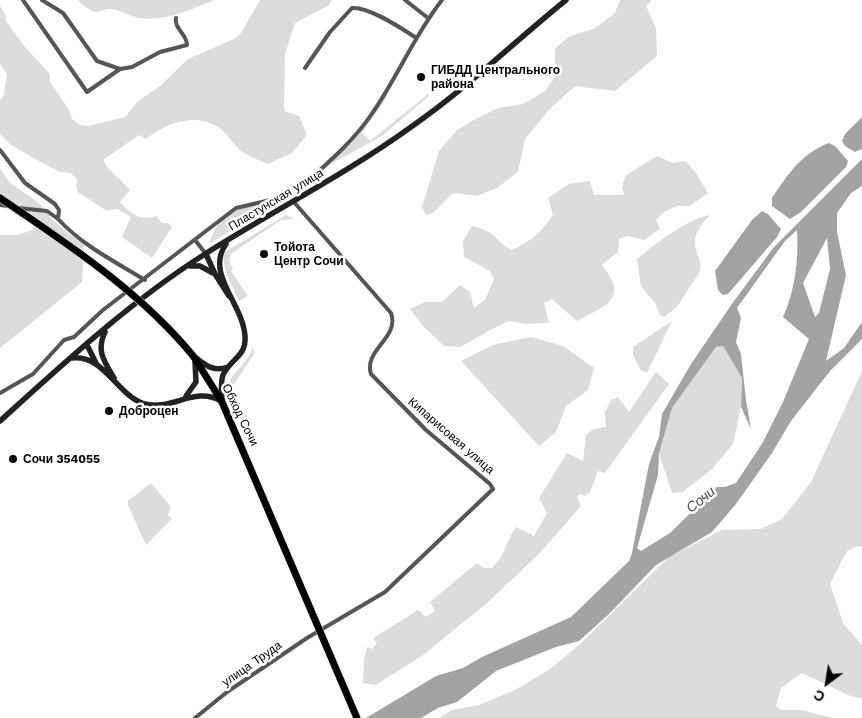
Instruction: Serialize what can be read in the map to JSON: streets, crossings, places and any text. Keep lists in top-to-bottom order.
{
  "streets": {
    "highway": ["Обход Сочи"],
    "main road": ["Пластунская улица"],
    "street": ["Кипарисовая улица", "улица Труда"]
  },
  "crossings": [
    ["Пластунская улица", "Кипарисовая улица"],
    ["Кипарисовая улица", "улица Труда"]
  ],
  "water": ["Сочи"],
  "places": [
    "ГИБДД Центрального района",
    "Тойота Центр Сочи",
    "Доброцен",
    "Сочи 354055"
  ],
  "north": "bottom left"
}
